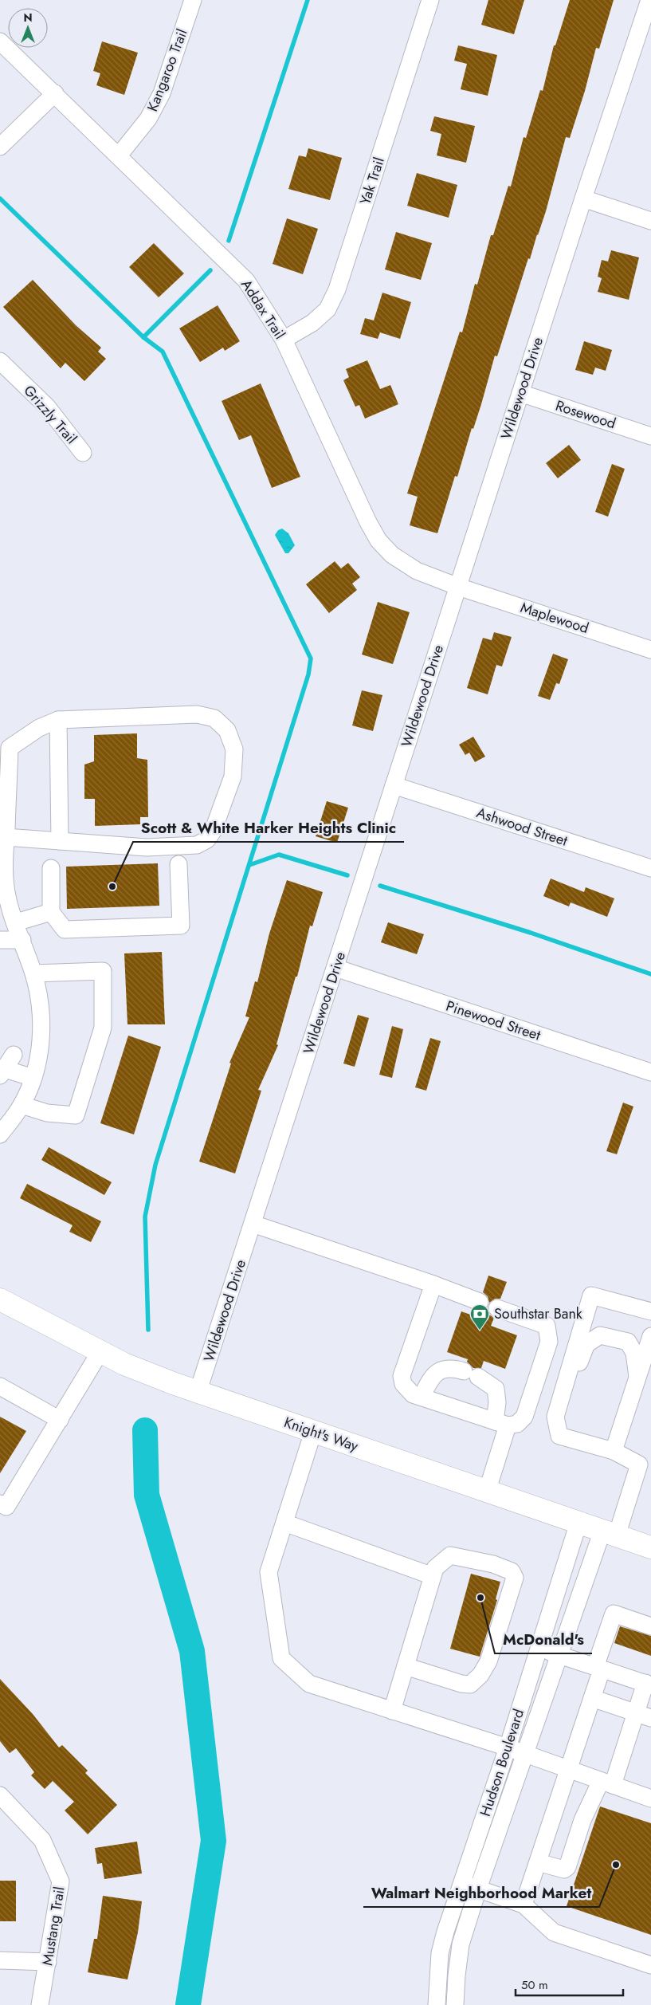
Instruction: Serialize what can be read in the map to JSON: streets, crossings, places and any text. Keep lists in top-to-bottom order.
{
  "streets": {
    "main road": ["Knight's Way"],
    "street": [
      "Kangaroo Trail",
      "Yak Trail",
      "Addax Trail",
      "Wildewood Drive",
      "Grizzly Trail",
      "Rosewood",
      "Maplewood",
      "Ashwood Street",
      "Pinewood Street",
      "Hudson Boulevard",
      "Mustang Trail"
    ]
  },
  "crossings": [
    ["Kangaroo Trail", "Addax Trail"],
    ["Yak Trail", "Addax Trail"],
    ["Addax Trail", "Wildewood Drive"],
    ["Addax Trail", "Maplewood"],
    ["Wildewood Drive", "Rosewood"],
    ["Wildewood Drive", "Maplewood"],
    ["Wildewood Drive", "Ashwood Street"],
    ["Wildewood Drive", "Pinewood Street"],
    ["Wildewood Drive", "Knight's Way"],
    ["Knight's Way", "Hudson Boulevard"]
  ],
  "places": {
    "other": ["Scott & White Harker Heights Clinic", "McDonald's", "Walmart Neighborhood Market"],
    "bank": ["Southstar Bank"]
  },
  "scale_bar": "50 m",
  "north": "top"
}
